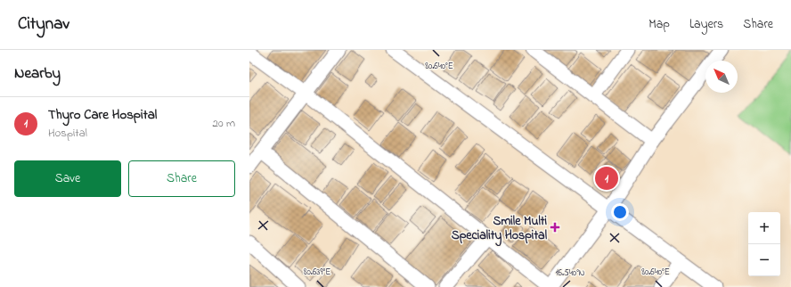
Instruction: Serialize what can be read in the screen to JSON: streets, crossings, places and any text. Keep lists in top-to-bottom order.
{
  "places": {
    "health": ["Smile Multi Speciality Hospital"]
  },
  "north": "top left",
  "page": {
    "header": "Citynav",
    "nav": ["Map", "Layers", "Share"],
    "heading": "Nearby",
    "list": [
      {
        "mark": "1",
        "name": "Thyro Care Hospital",
        "note": "Hospital",
        "value": "20 m"
      }
    ],
    "buttons": ["Save", "Share"],
    "pins": "1",
    "map_buttons": ["+", "−"]
  },
  "coordinates": ["80.640°E", "80.639°E", "16.540°N"]
}
